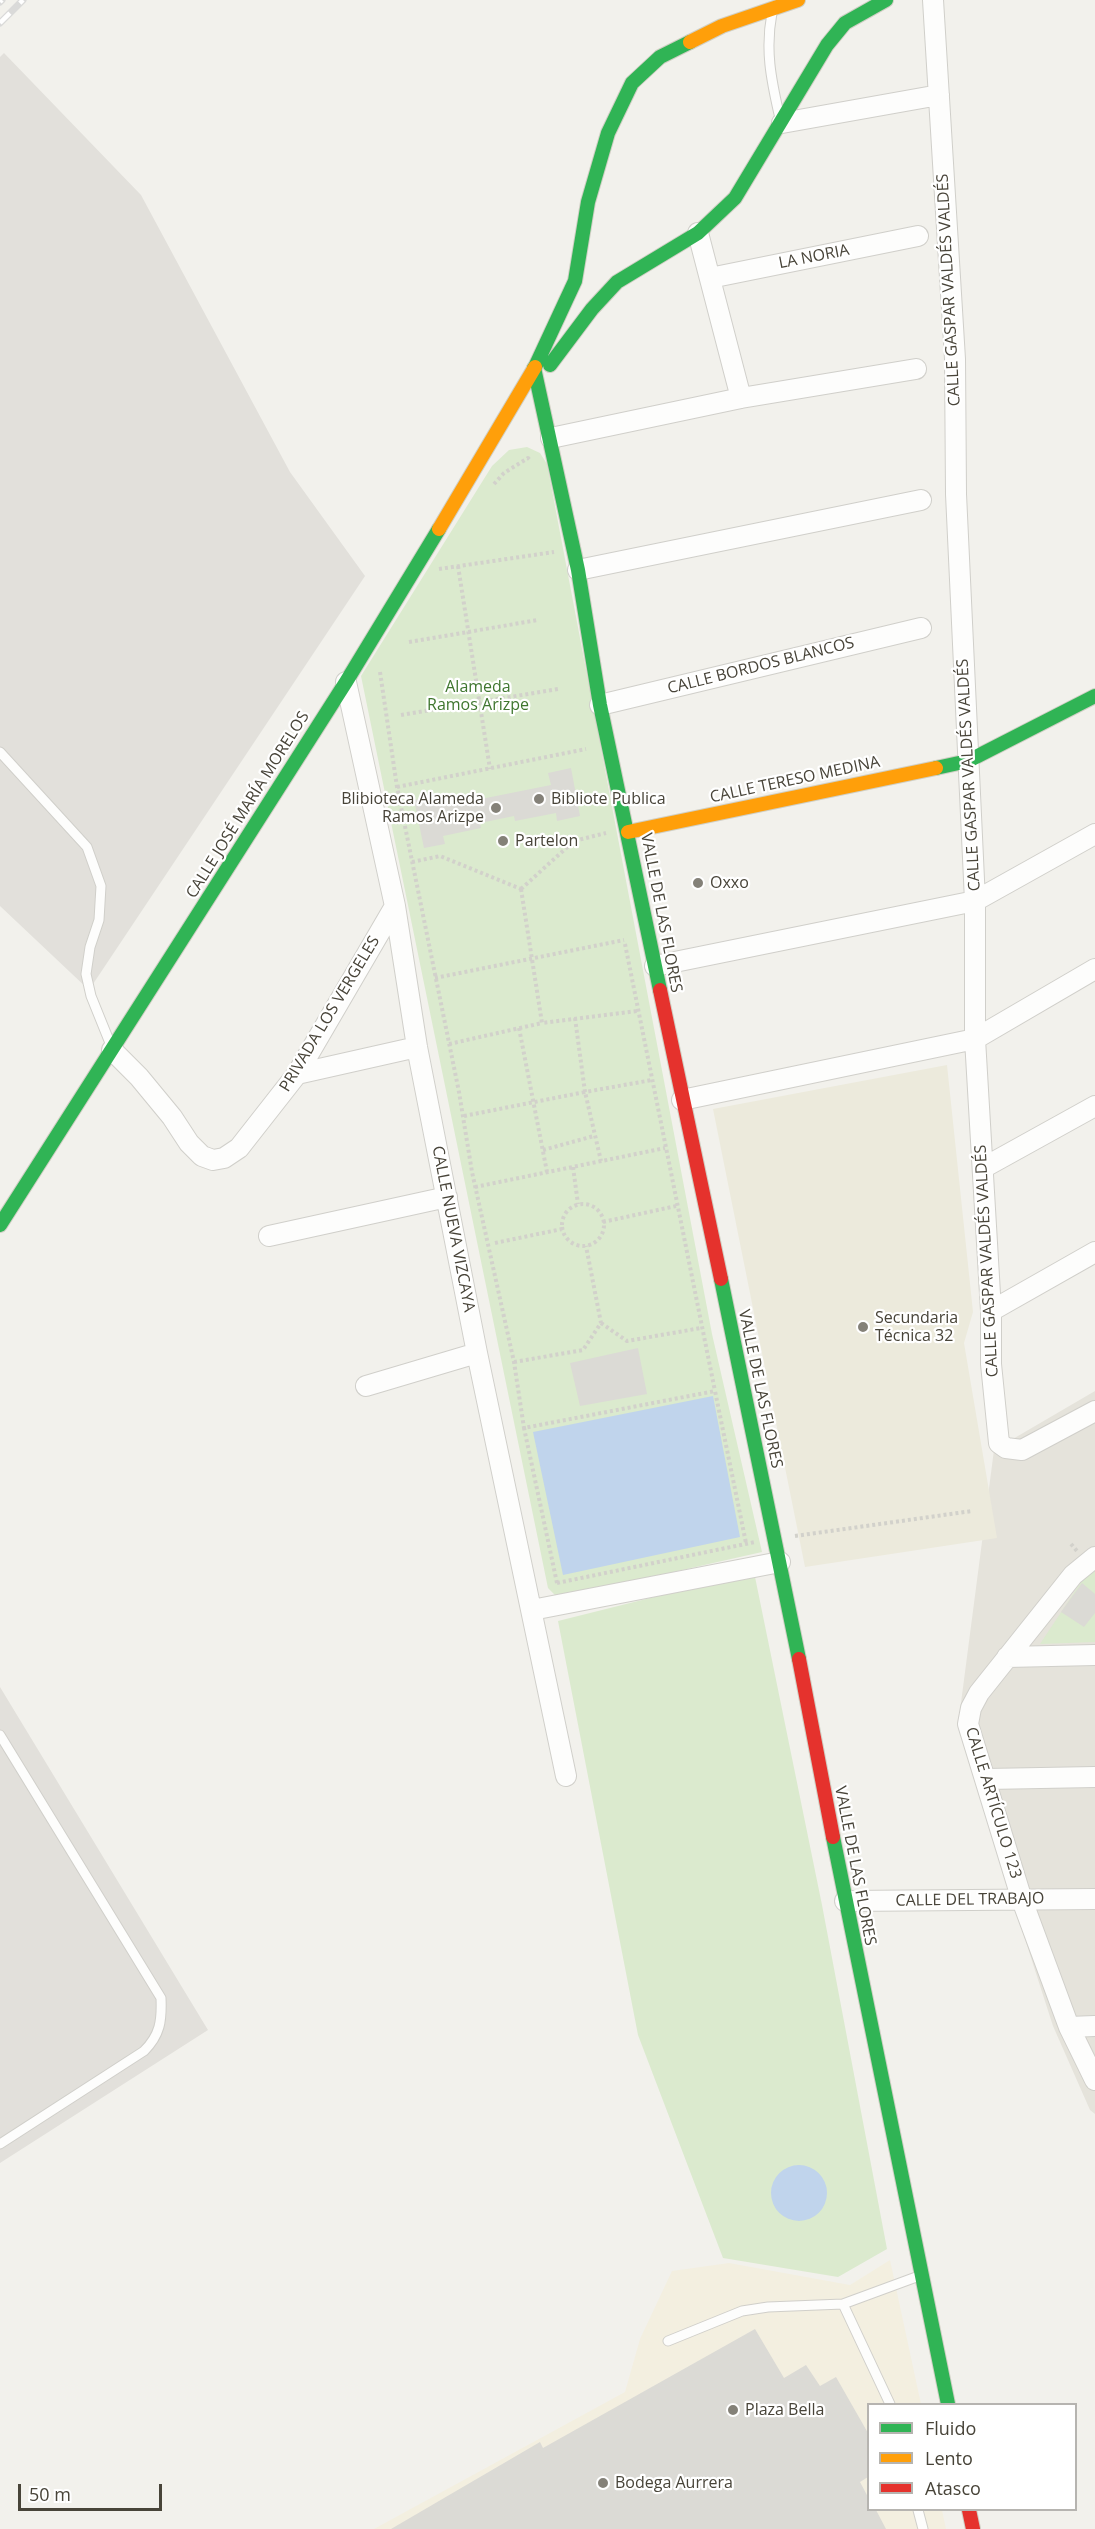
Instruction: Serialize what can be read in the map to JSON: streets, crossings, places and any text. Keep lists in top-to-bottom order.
{
  "streets": {
    "street": [
      "LA NORIA",
      "CALLE GASPAR VALDÉS VALDÉS",
      "CALLE BORDOS BLANCOS",
      "CALLE TERESO MEDINA",
      "CALLE JOSÉ MARÍA MORELOS",
      "VALLE DE LAS FLORES",
      "PRIVADA LOS VERGELES",
      "CALLE NUEVA VIZCAYA",
      "CALLE ARTÍCULO 123",
      "CALLE DEL TRABAJO"
    ]
  },
  "crossings": [
    ["CALLE GASPAR VALDÉS VALDÉS", "CALLE TERESO MEDINA"],
    ["CALLE BORDOS BLANCOS", "VALLE DE LAS FLORES"],
    ["CALLE TERESO MEDINA", "VALLE DE LAS FLORES"],
    ["CALLE JOSÉ MARÍA MORELOS", "VALLE DE LAS FLORES"],
    ["CALLE JOSÉ MARÍA MORELOS", "PRIVADA LOS VERGELES"],
    ["CALLE JOSÉ MARÍA MORELOS", "CALLE NUEVA VIZCAYA"],
    ["VALLE DE LAS FLORES", "CALLE DEL TRABAJO"],
    ["PRIVADA LOS VERGELES", "CALLE NUEVA VIZCAYA"],
    ["CALLE ARTÍCULO 123", "CALLE DEL TRABAJO"]
  ],
  "parks": ["Alameda Ramos Arizpe"],
  "places": [
    "Bibliote Publica",
    "Blibioteca Alameda Ramos Arizpe",
    "Partelon",
    "Oxxo",
    "Secundaria Técnica 32",
    "Plaza Bella",
    "Bodega Aurrera"
  ],
  "legend": ["Fluido", "Lento", "Atasco"],
  "scale_bar": "50 m"
}
